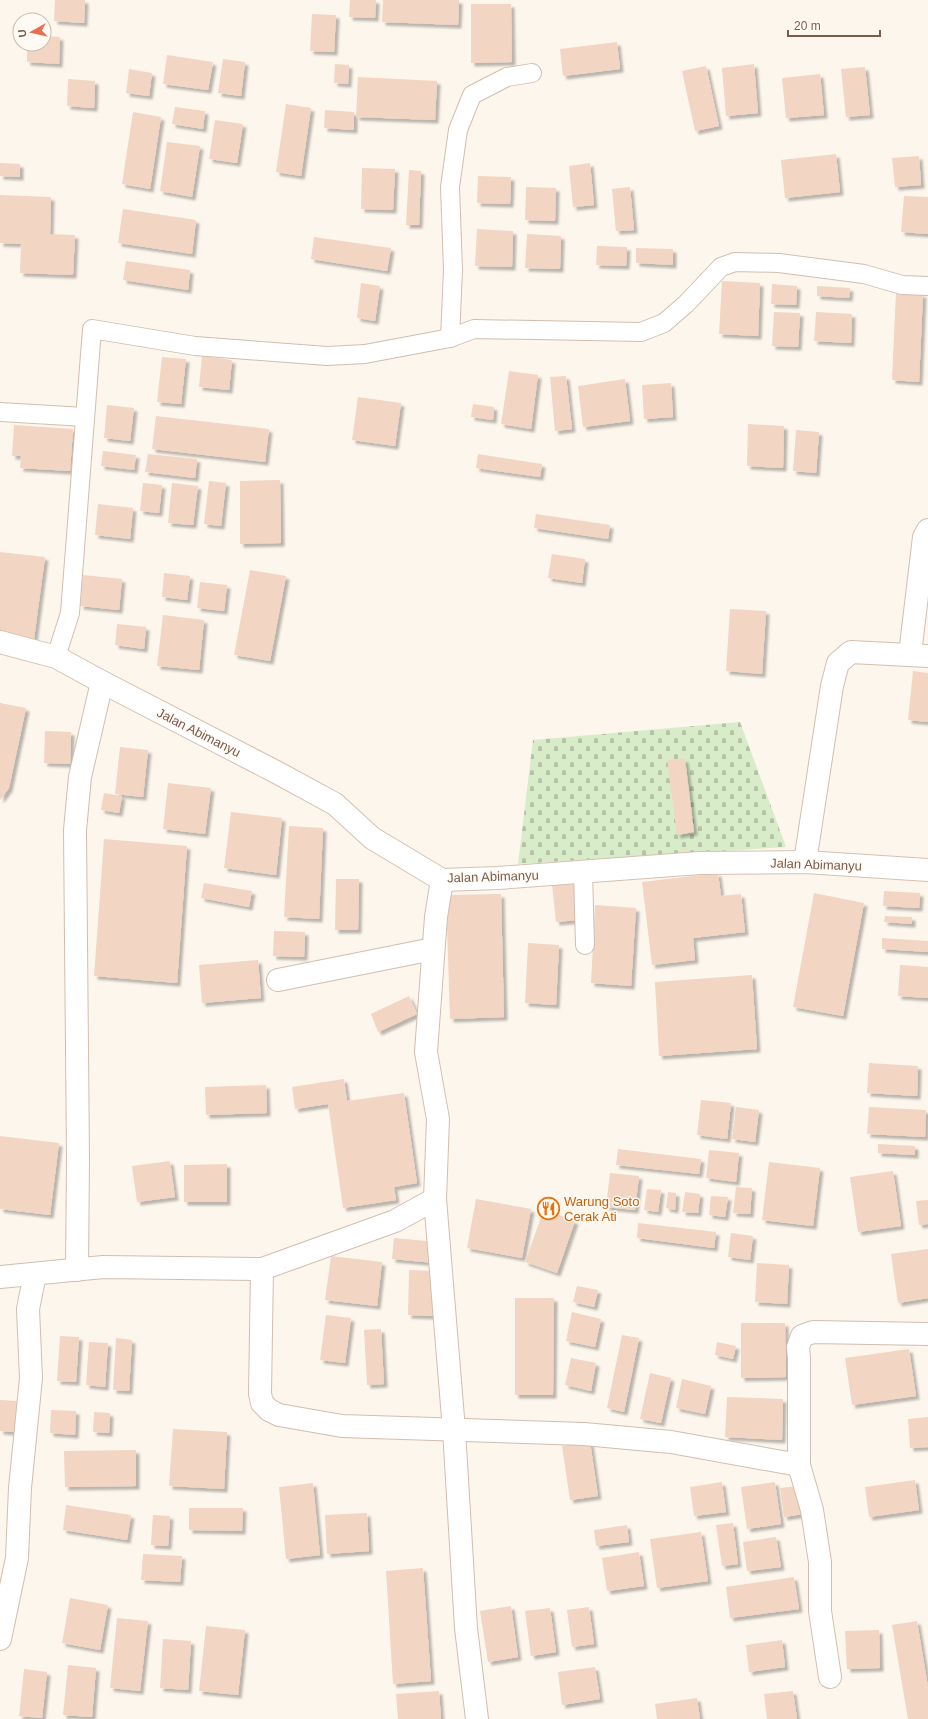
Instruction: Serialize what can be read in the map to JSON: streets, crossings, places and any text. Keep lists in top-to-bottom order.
{
  "streets": {
    "street": ["Jalan Abimanyu"]
  },
  "places": {
    "restaurant": ["Warung Soto Cerak Ati"]
  },
  "scale_bar": "20 m",
  "north": "left"
}
